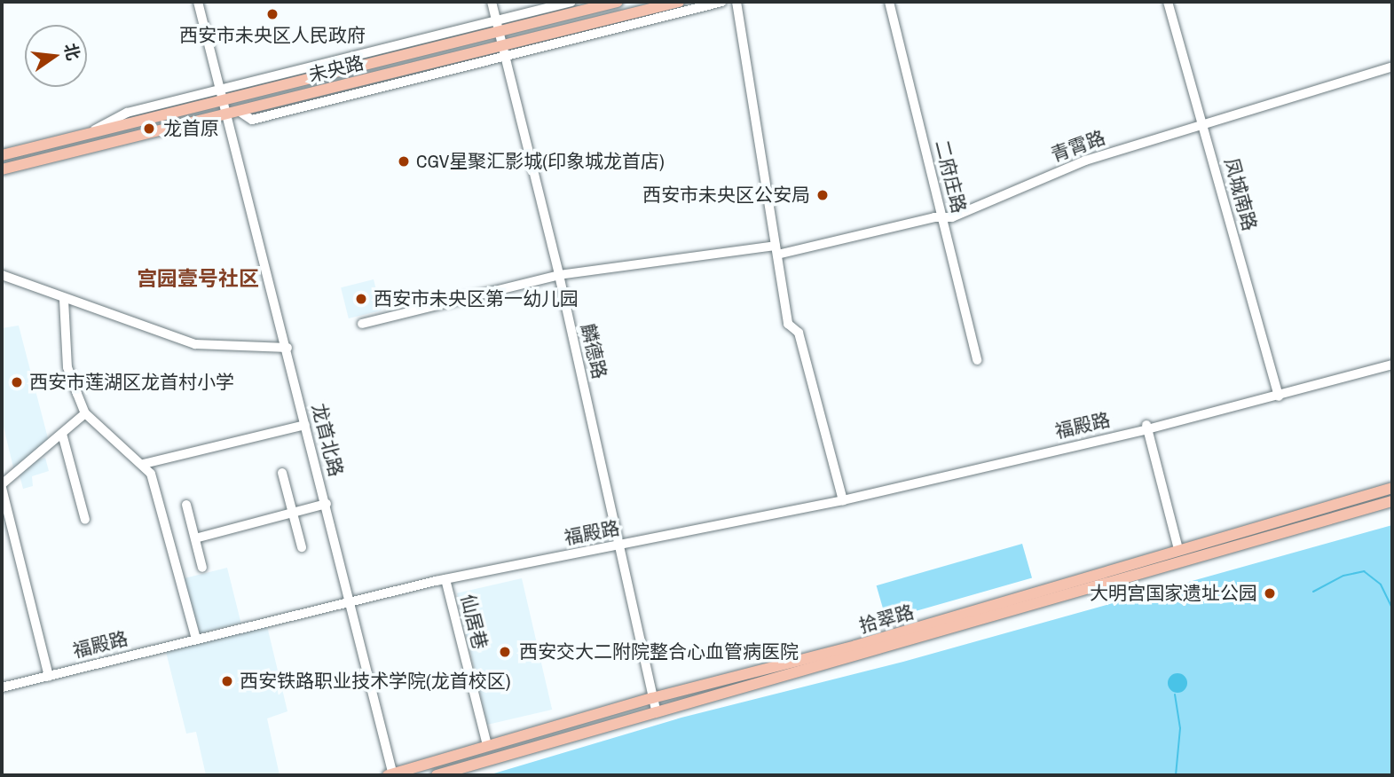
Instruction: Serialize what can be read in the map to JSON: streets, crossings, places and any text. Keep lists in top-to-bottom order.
{
  "streets": {
    "main road": ["未央路", "拾翠路"],
    "street": [
      "青霄路",
      "二府庄路",
      "凤城南路",
      "麟德路",
      "福殿路",
      "龙首北路",
      "仙居巷"
    ]
  },
  "crossings": [
    ["未央路", "麟德路"],
    ["未央路", "龙首北路"],
    ["青霄路", "二府庄路"],
    ["青霄路", "凤城南路"],
    ["青霄路", "麟德路"],
    ["凤城南路", "福殿路"],
    ["麟德路", "福殿路"],
    ["麟德路", "拾翠路"],
    ["福殿路", "龙首北路"],
    ["福殿路", "仙居巷"],
    ["龙首北路", "拾翠路"],
    ["拾翠路", "仙居巷"]
  ],
  "districts": ["宫园壹号社区"],
  "places": [
    "西安市未央区人民政府",
    "龙首原",
    "CGV星聚汇影城(印象城龙首店)",
    "西安市未央区公安局",
    "西安市未央区第一幼儿园",
    "西安市莲湖区龙首村小学",
    "大明宫国家遗址公园",
    "西安交大二附院整合心血管病医院",
    "西安铁路职业技术学院(龙首校区)"
  ],
  "north": "right"
}
